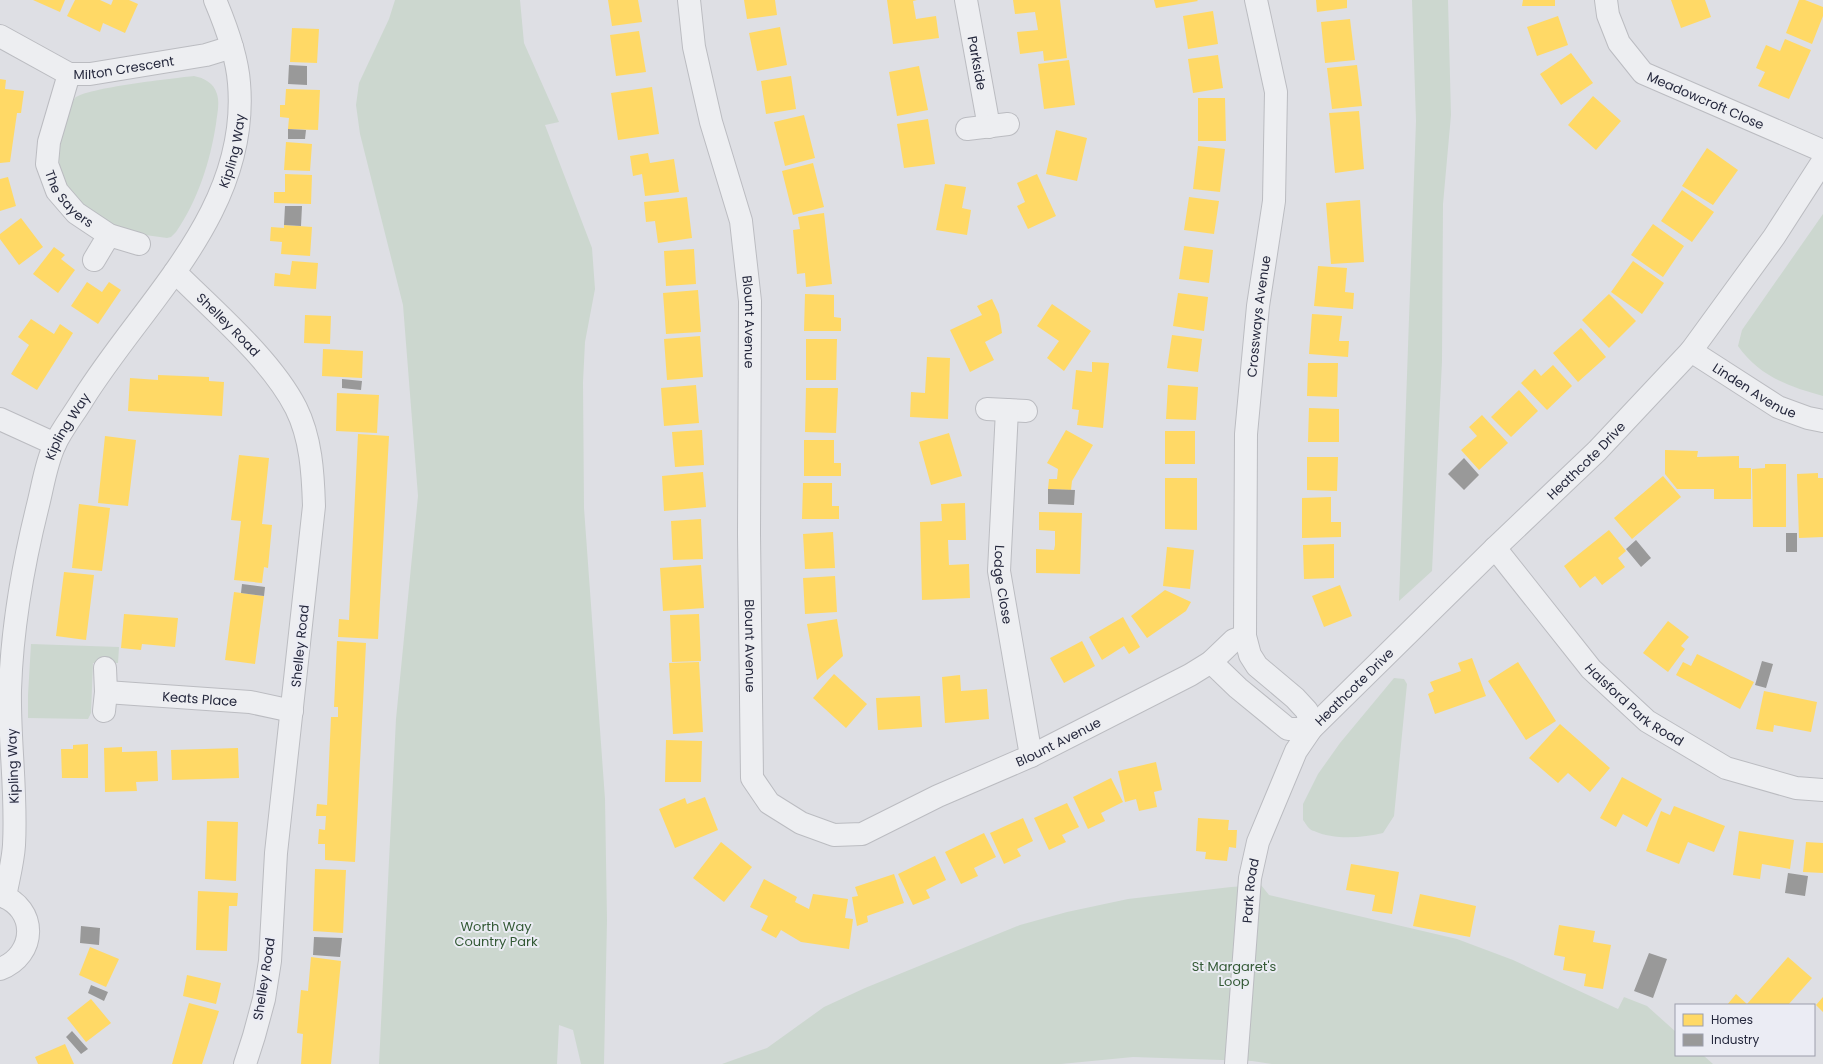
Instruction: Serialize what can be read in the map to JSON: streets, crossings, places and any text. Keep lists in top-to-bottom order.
{
  "streets": {
    "street": [
      "Parkside",
      "Milton Crescent",
      "Meadowcroft Close",
      "Kipling Way",
      "The Sayers",
      "Crossways Avenue",
      "Blount Avenue",
      "Shelley Road",
      "Linden Avenue",
      "Heathcote Drive",
      "Lodge Close",
      "Keats Place",
      "Halsford Park Road",
      "Park Road"
    ]
  },
  "crossings": [
    ["Milton Crescent", "Kipling Way"],
    ["Milton Crescent", "The Sayers"],
    ["Kipling Way", "Shelley Road"],
    ["Crossways Avenue", "Blount Avenue"],
    ["Blount Avenue", "Lodge Close"],
    ["Shelley Road", "Keats Place"],
    ["Linden Avenue", "Heathcote Drive"],
    ["Heathcote Drive", "Halsford Park Road"],
    ["Heathcote Drive", "Park Road"]
  ],
  "parks": ["Worth Way Country Park", "St Margaret's Loop"],
  "legend": ["Homes", "Industry"]
}
